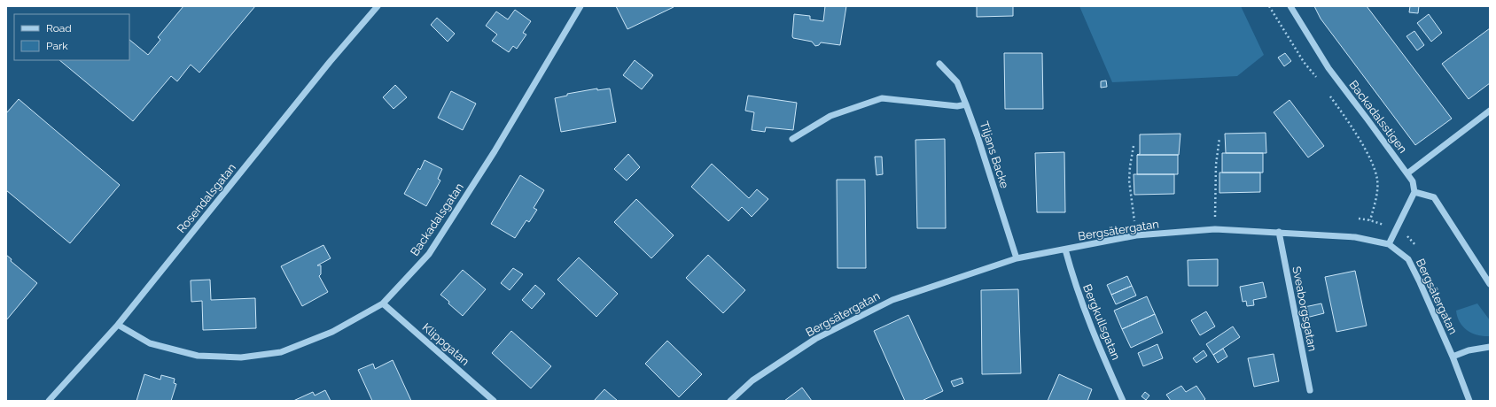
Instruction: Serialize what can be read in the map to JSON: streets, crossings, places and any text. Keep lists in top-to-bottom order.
{
  "streets": {
    "street": [
      "Backadalsstigen",
      "Tiljans Backe",
      "Rosendalsgatan",
      "Backadalsgatan",
      "Bergsätergatan",
      "Sveaborgsgatan",
      "Bergkullsgatan",
      "Klippgatan"
    ]
  },
  "crossings": [
    ["Tiljans Backe", "Bergsätergatan"],
    ["Rosendalsgatan", "Backadalsgatan"],
    ["Backadalsgatan", "Klippgatan"],
    ["Bergsätergatan", "Sveaborgsgatan"],
    ["Bergsätergatan", "Bergkullsgatan"]
  ],
  "legend": ["Road", "Park"]
}
